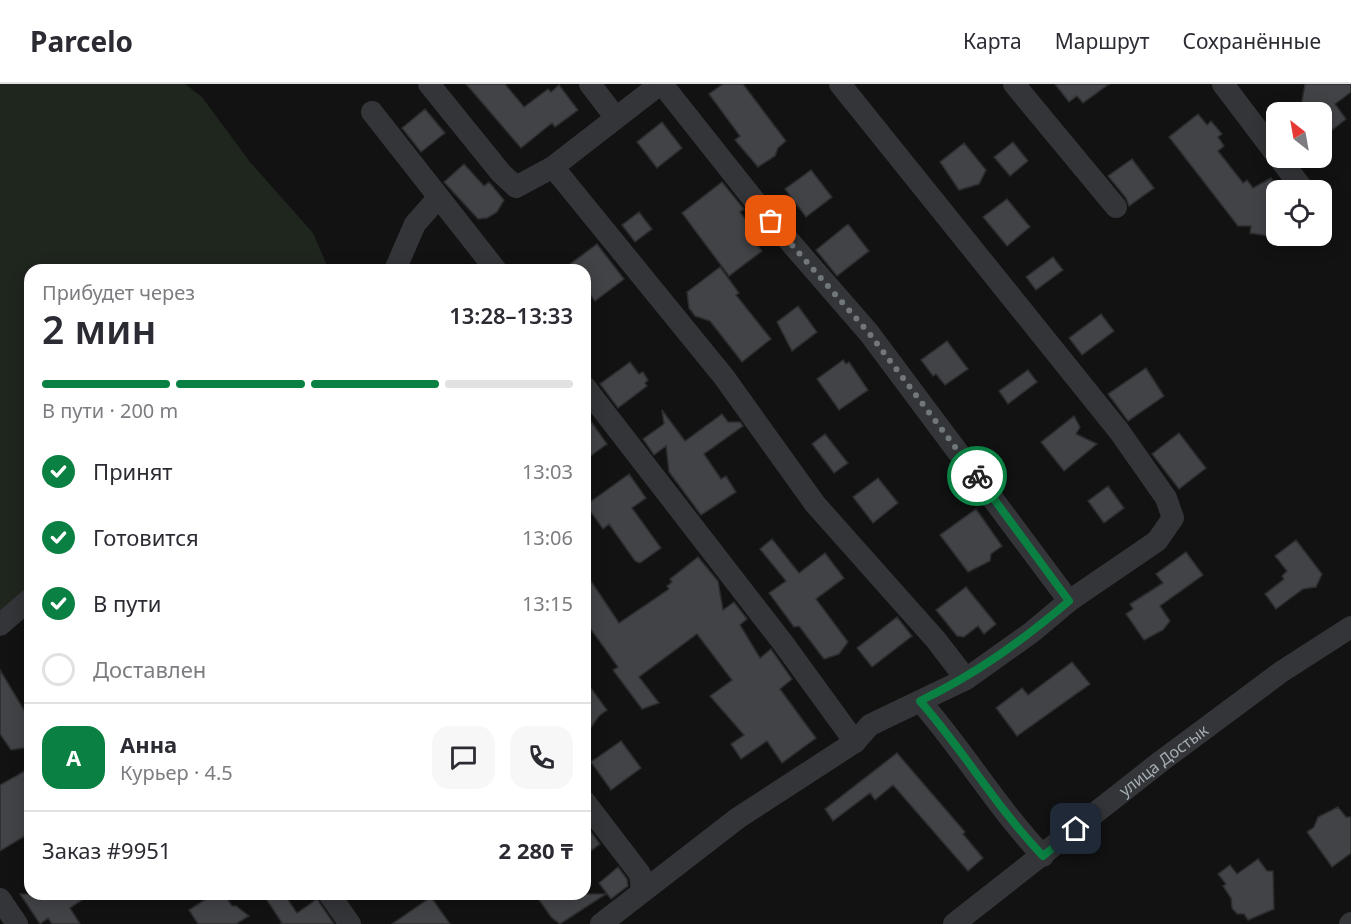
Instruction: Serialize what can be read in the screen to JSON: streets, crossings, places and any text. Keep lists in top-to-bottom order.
{
  "streets": {
    "street": ["улица Достык"]
  },
  "north": "top left",
  "page": {
    "header": "Parcelo",
    "nav": ["Карта", "Маршрут", "Сохранённые"],
    "heading": ["2 мин", "Прибудет через", "13:28–13:33"],
    "panel": [
      "Анна",
      "Курьер · 4.5",
      "Заказ #9951",
      "2 280 ₸"
    ],
    "bar": "В пути · 200 m",
    "list": [
      ["Принят", "13:03"],
      ["Готовится", "13:06"],
      ["В пути", "13:15"],
      "Доставлен"
    ],
    "round": "А"
  }
}
